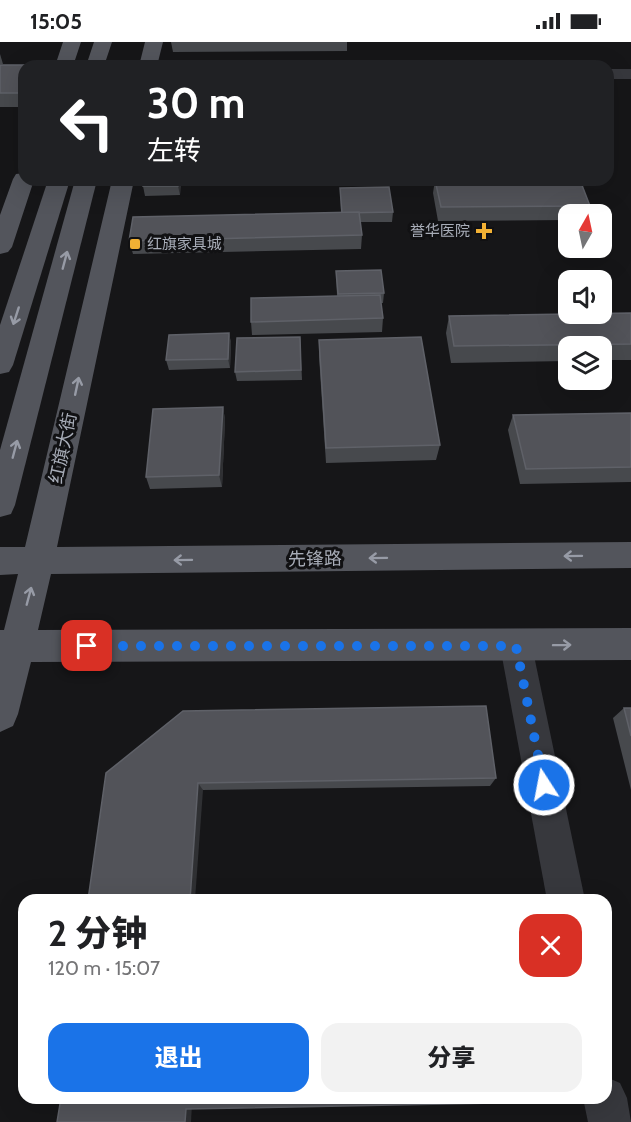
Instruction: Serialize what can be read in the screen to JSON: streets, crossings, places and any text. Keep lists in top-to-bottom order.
{
  "streets": {
    "main road": ["红旗大街", "先锋路"]
  },
  "crossings": [
    ["红旗大街", "先锋路"]
  ],
  "places": {
    "health": ["誉华医院"],
    "transit": ["红旗家具城"]
  },
  "north": "top",
  "page": {
    "status": "15:05",
    "turn": ["30 m", "左转"],
    "heading": ["2 分钟", "120 m · 15:07"],
    "buttons": ["退出", "分享"]
  }
}
